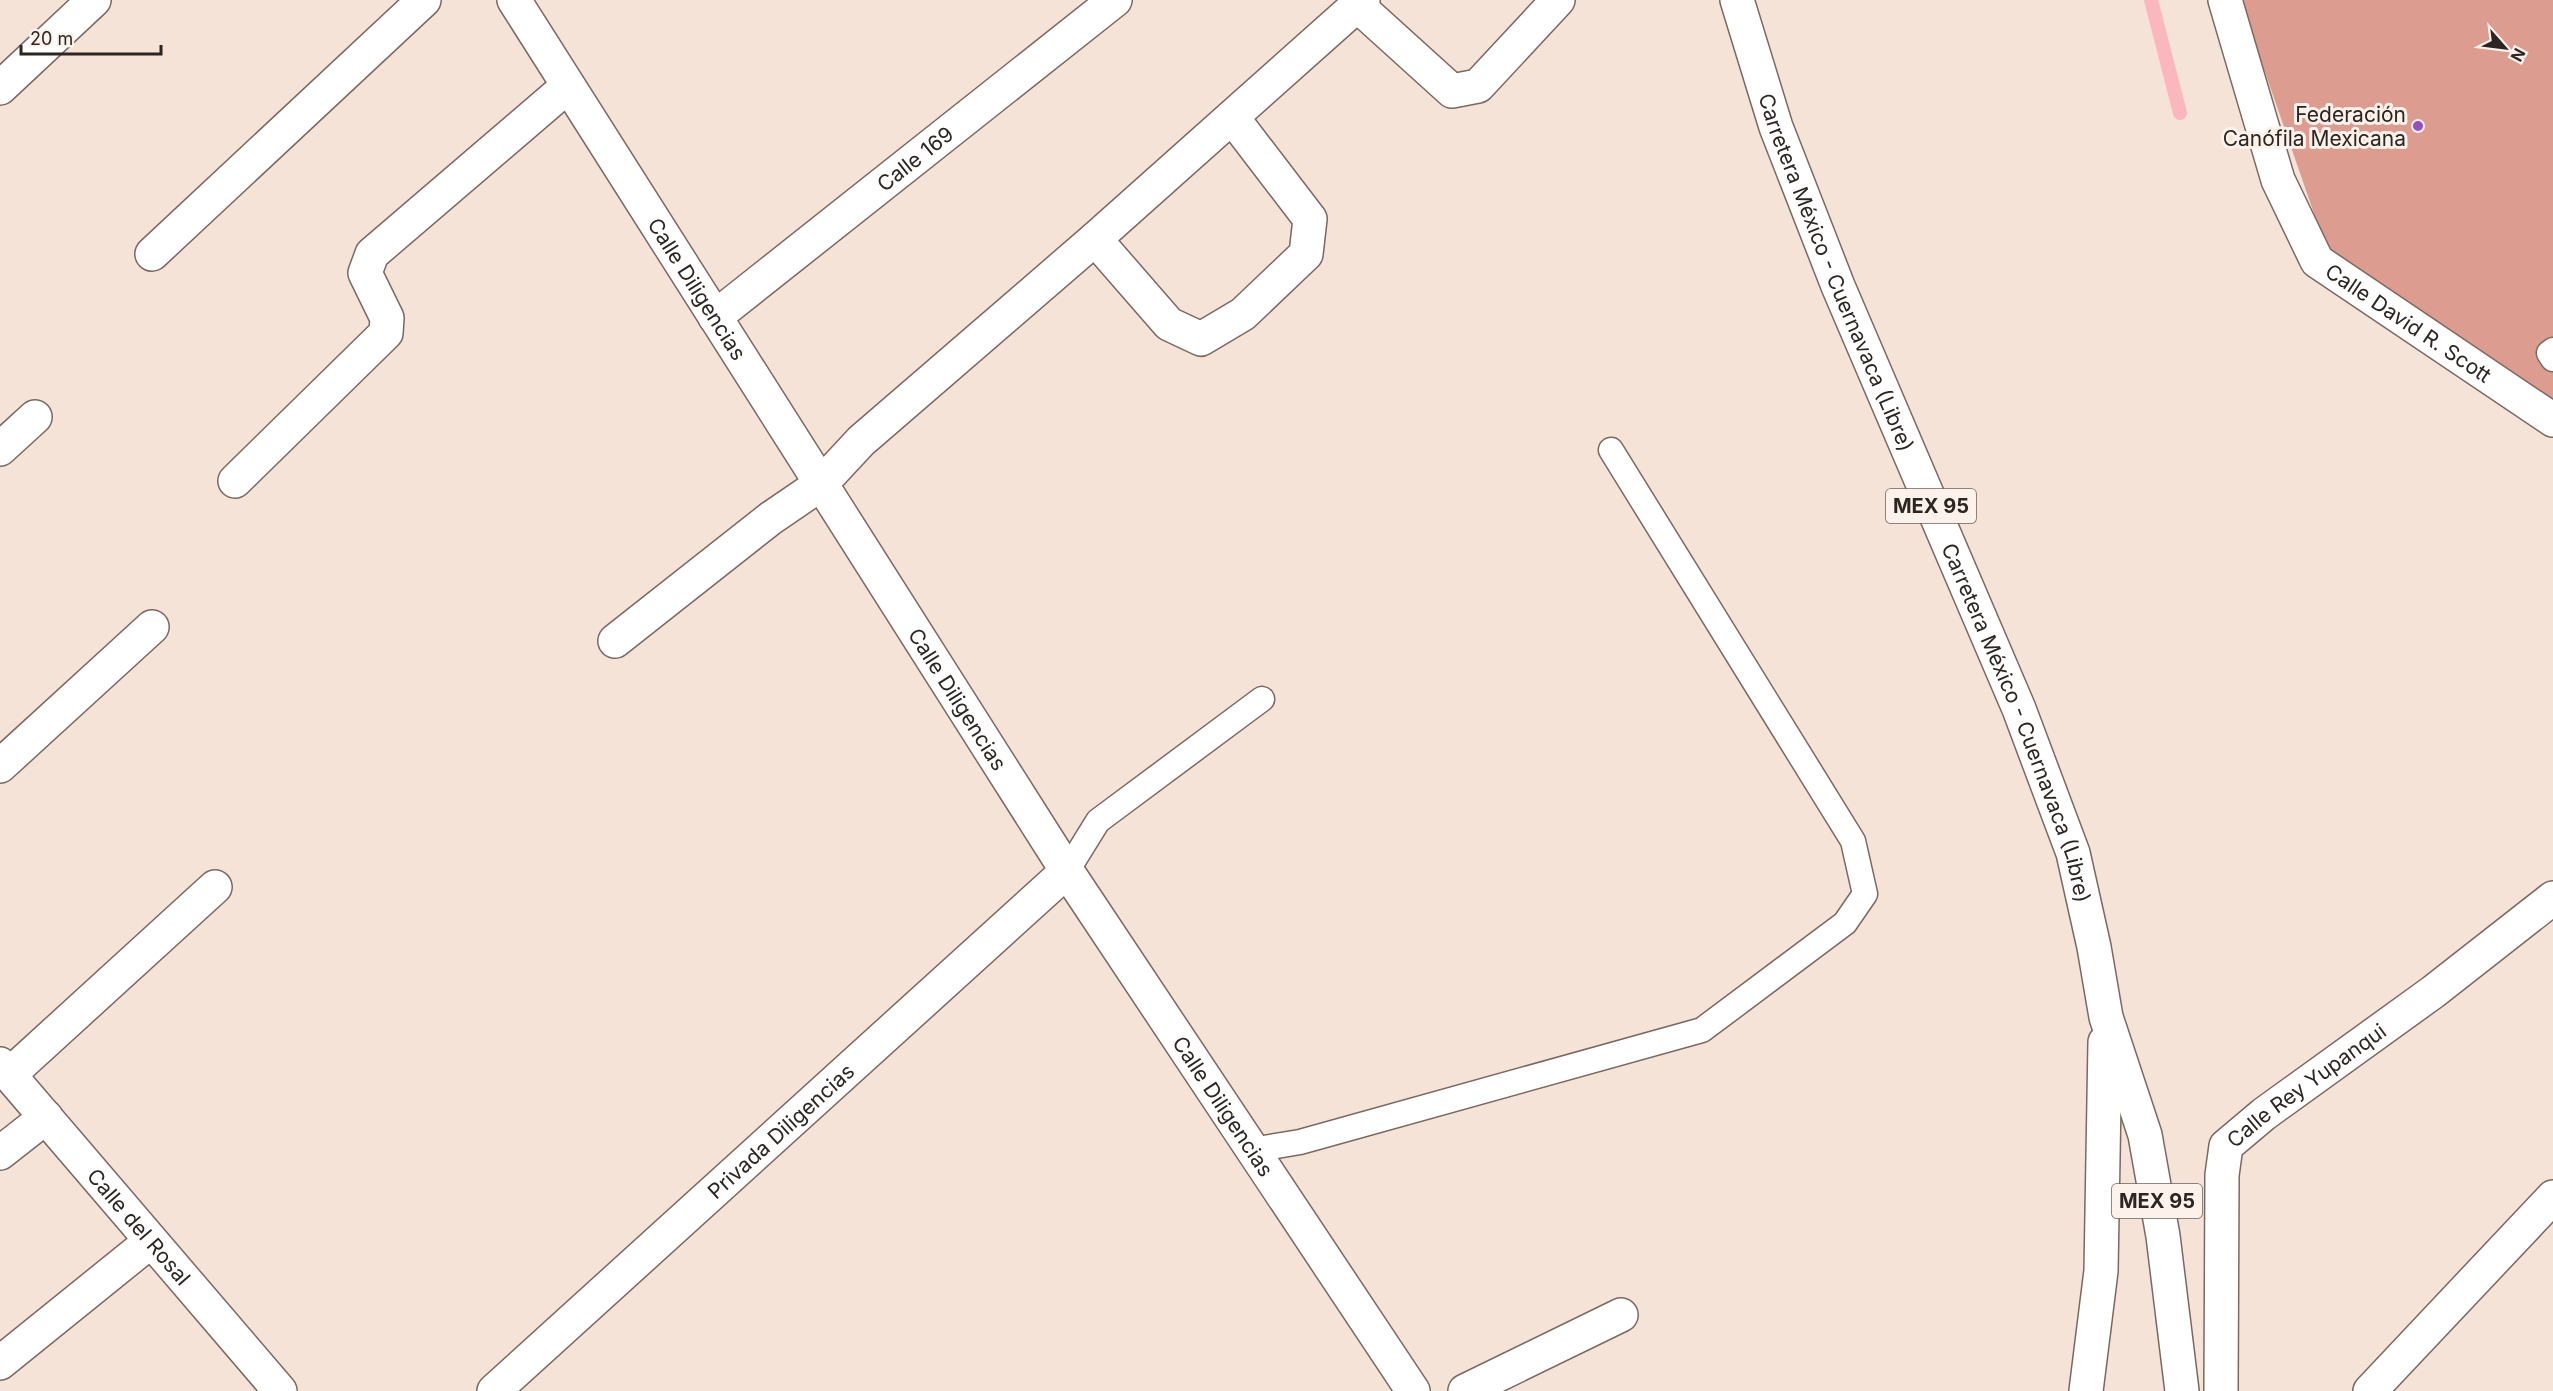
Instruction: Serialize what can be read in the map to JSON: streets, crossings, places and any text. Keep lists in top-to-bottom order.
{
  "streets": {
    "street": [
      "Calle 169",
      "Carretera México - Cuernavaca (Libre)",
      "Calle Diligencias",
      "Calle David R. Scott",
      "MEX 95",
      "Calle Rey Yupanqui",
      "Privada Diligencias",
      "Calle del Rosal"
    ]
  },
  "crossings": [
    ["Calle 169", "Calle Diligencias"],
    ["Calle Diligencias", "Privada Diligencias"]
  ],
  "places": ["Federación Canófila Mexicana"],
  "scale_bar": "20 m",
  "north": "bottom right"
}
